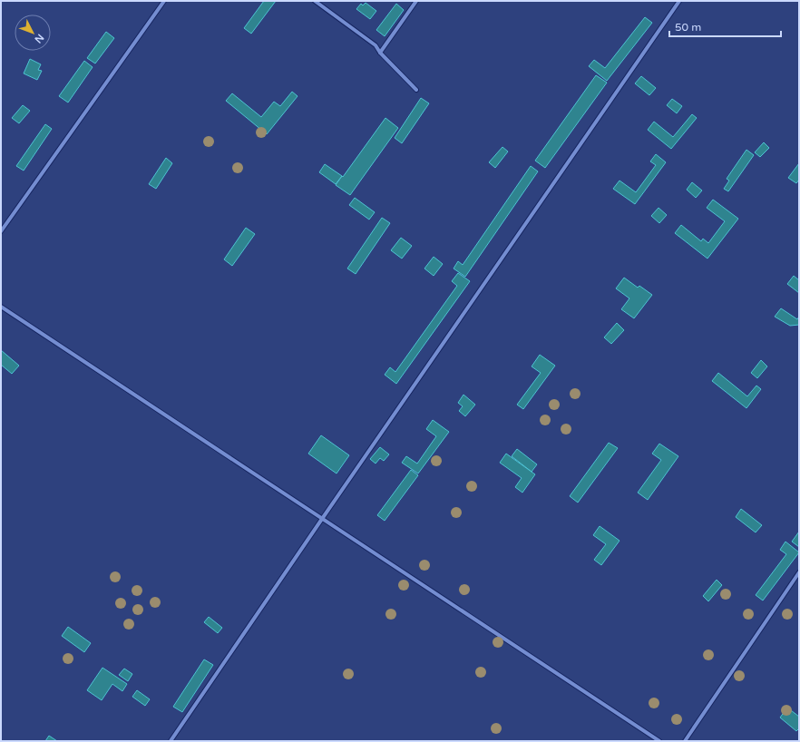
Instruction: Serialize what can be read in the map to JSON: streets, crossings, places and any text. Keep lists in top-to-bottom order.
{
  "scale_bar": "50 m",
  "north": "bottom right"
}
